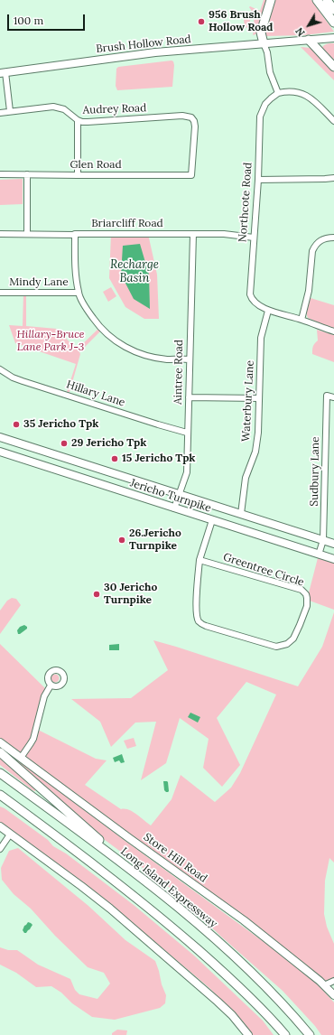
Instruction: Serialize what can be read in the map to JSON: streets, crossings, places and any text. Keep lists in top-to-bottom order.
{
  "streets": {
    "highway": ["Long Island Expressway"],
    "main road": ["Brush Hollow Road", "Jericho Turnpike", "Store Hill Road"],
    "street": [
      "Audrey Road",
      "Glen Road",
      "Northcote Road",
      "Briarcliff Road",
      "Mindy Lane",
      "Aintree Road",
      "Hillary Lane",
      "Waterbury Lane",
      "Sudbury Lane",
      "Greentree Circle"
    ]
  },
  "crossings": [
    ["Audrey Road", "Glen Road"],
    ["Northcote Road", "Briarcliff Road"],
    ["Northcote Road", "Waterbury Lane"],
    ["Briarcliff Road", "Aintree Road"],
    ["Aintree Road", "Hillary Lane"],
    ["Aintree Road", "Jericho Turnpike"],
    ["Waterbury Lane", "Jericho Turnpike"],
    ["Sudbury Lane", "Jericho Turnpike"],
    ["Jericho Turnpike", "Greentree Circle"]
  ],
  "water": ["Recharge Basin"],
  "parks": ["Hillary-Bruce Lane Park J-3"],
  "places": [
    "956 Brush Hollow Road",
    "35 Jericho Tpk",
    "29 Jericho Tpk",
    "15 Jericho Tpk",
    "26.Jericho Turnpike",
    "30 Jericho Turnpike"
  ],
  "scale_bar": "100 m",
  "north": "bottom left"
}
